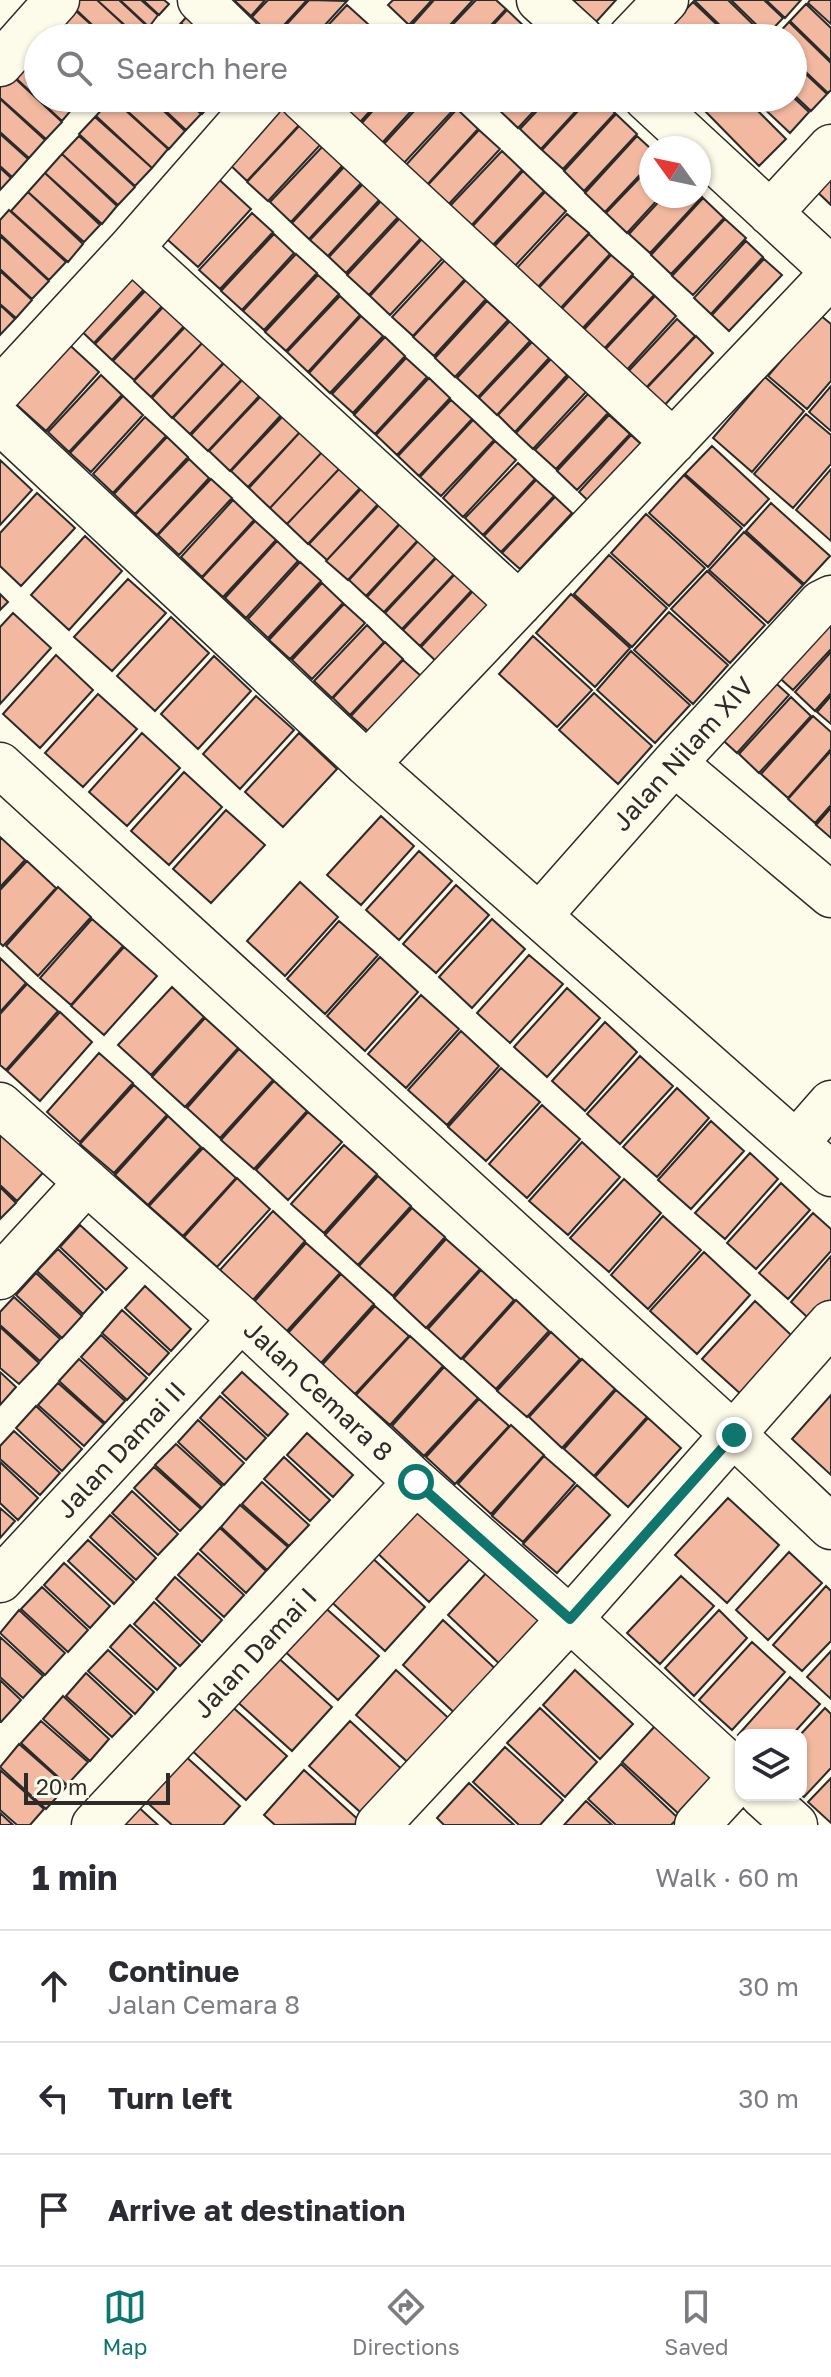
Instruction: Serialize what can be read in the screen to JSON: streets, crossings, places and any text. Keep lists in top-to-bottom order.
{
  "streets": {
    "street": [
      "Jalan Nilam XIV",
      "Jalan Cemara 8",
      "Jalan Damai II",
      "Jalan Damai I"
    ]
  },
  "crossings": [
    ["Jalan Cemara 8", "Jalan Damai II"],
    ["Jalan Cemara 8", "Jalan Damai I"]
  ],
  "scale_bar": "20 m",
  "north": "top left",
  "page": {
    "search": "Search here",
    "scale": "20 m",
    "heading": ["1 min", "Walk · 60 m"],
    "list": [
      ["Continue", "Jalan Cemara 8", "30 m"],
      ["Turn left", "30 m"],
      "Arrive at destination"
    ],
    "nav": ["Map", "Directions", "Saved"]
  }
}
